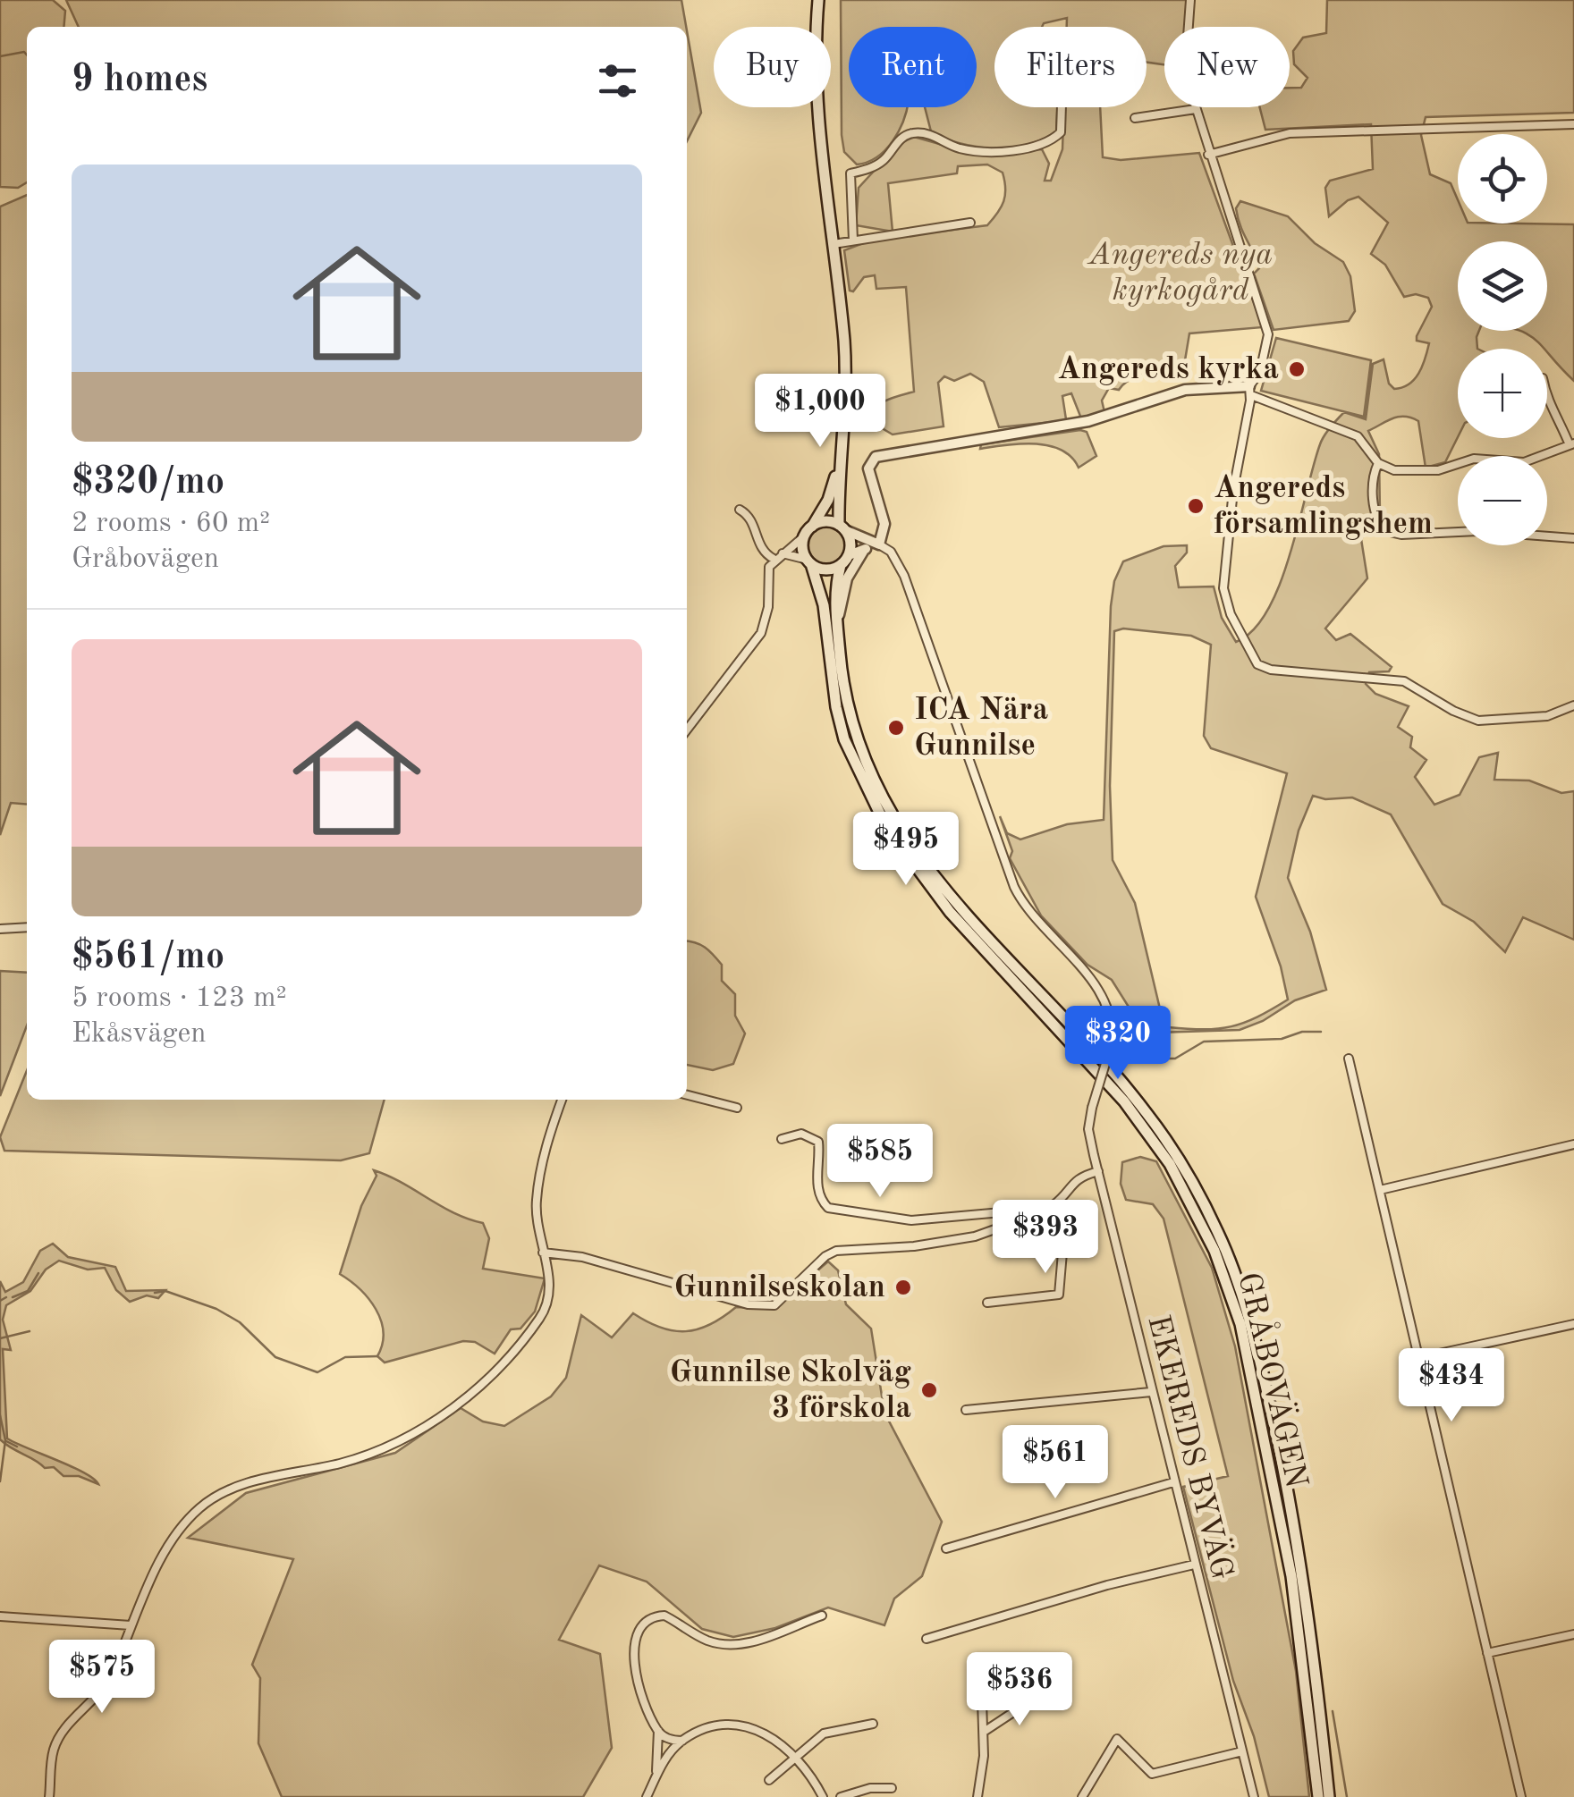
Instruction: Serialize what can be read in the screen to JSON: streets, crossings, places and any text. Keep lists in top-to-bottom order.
{
  "streets": {
    "main road": ["GRÅBOVÄGEN"],
    "street": ["EKEREDS BYVÄG"]
  },
  "parks": ["Angereds nya kyrkogård"],
  "places": [
    "Angereds kyrka",
    "Angereds församlingshem",
    "ICA Nära Gunnilse",
    "Gunnilseskolan",
    "Gunnilse Skolväg 3 förskola"
  ],
  "page": {
    "chip": [
      "Buy",
      "Rent",
      "Filters",
      "New"
    ],
    "heading": "9 homes",
    "map_buttons": ["+", "−"],
    "list": [
      {
        "name": "$320/mo",
        "note": "2 rooms · 60 m² · Gråbovägen"
      },
      {
        "name": "$561/mo",
        "note": "5 rooms · 123 m² · Ekåsvägen"
      }
    ],
    "price": [
      "$1,000",
      "$495",
      "$320",
      "$585",
      "$393",
      "$434",
      "$561",
      "$575",
      "$536"
    ]
  }
}
